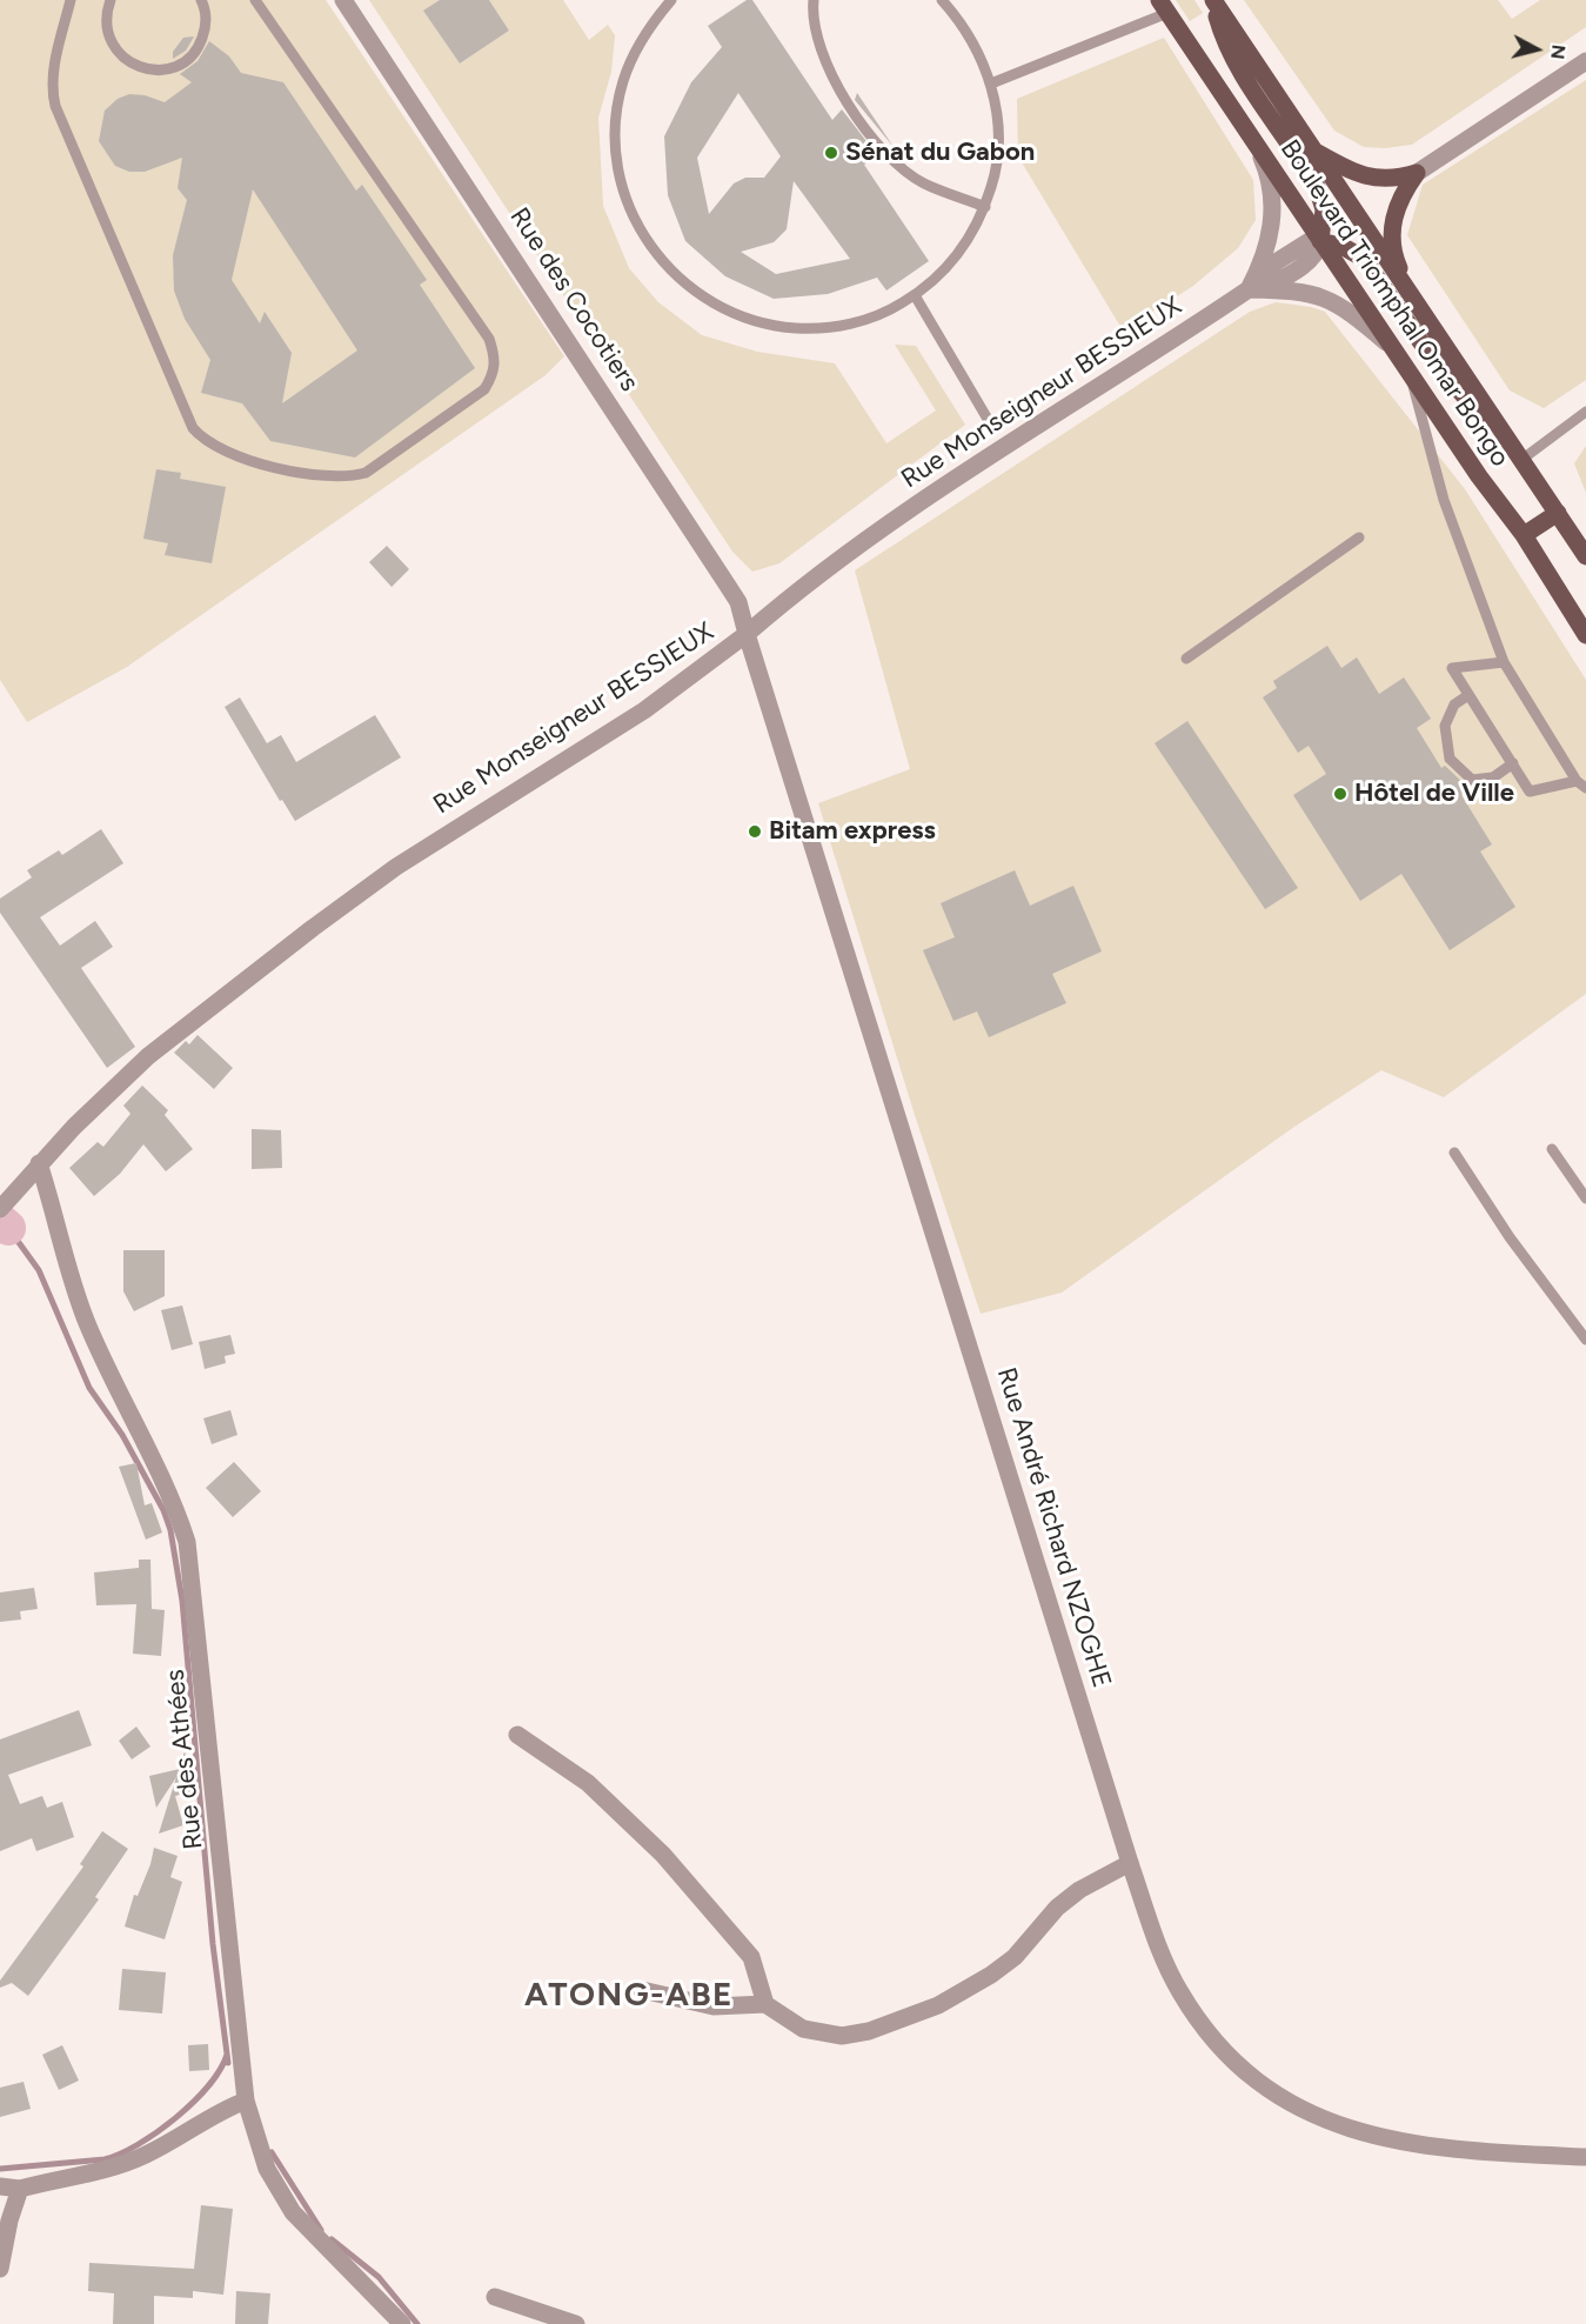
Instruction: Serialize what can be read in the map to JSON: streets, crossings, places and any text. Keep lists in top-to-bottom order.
{
  "streets": {
    "main road": ["Boulevard Triomphal Omar Bongo"],
    "street": [
      "Rue des Cocotiers",
      "Rue Monseigneur BESSIEUX",
      "Rue André Richard NZOGHE",
      "Rue des Athées"
    ]
  },
  "crossings": [
    ["Rue des Cocotiers", "Rue Monseigneur BESSIEUX"],
    ["Rue des Cocotiers", "Rue André Richard NZOGHE"],
    ["Boulevard Triomphal Omar Bongo", "Rue Monseigneur BESSIEUX"],
    ["Rue Monseigneur BESSIEUX", "Rue André Richard NZOGHE"],
    ["Rue Monseigneur BESSIEUX", "Rue des Athées"]
  ],
  "districts": ["ATONG-ABE"],
  "places": ["Sénat du Gabon", "Hôtel de Ville", "Bitam express"],
  "north": "right"
}
